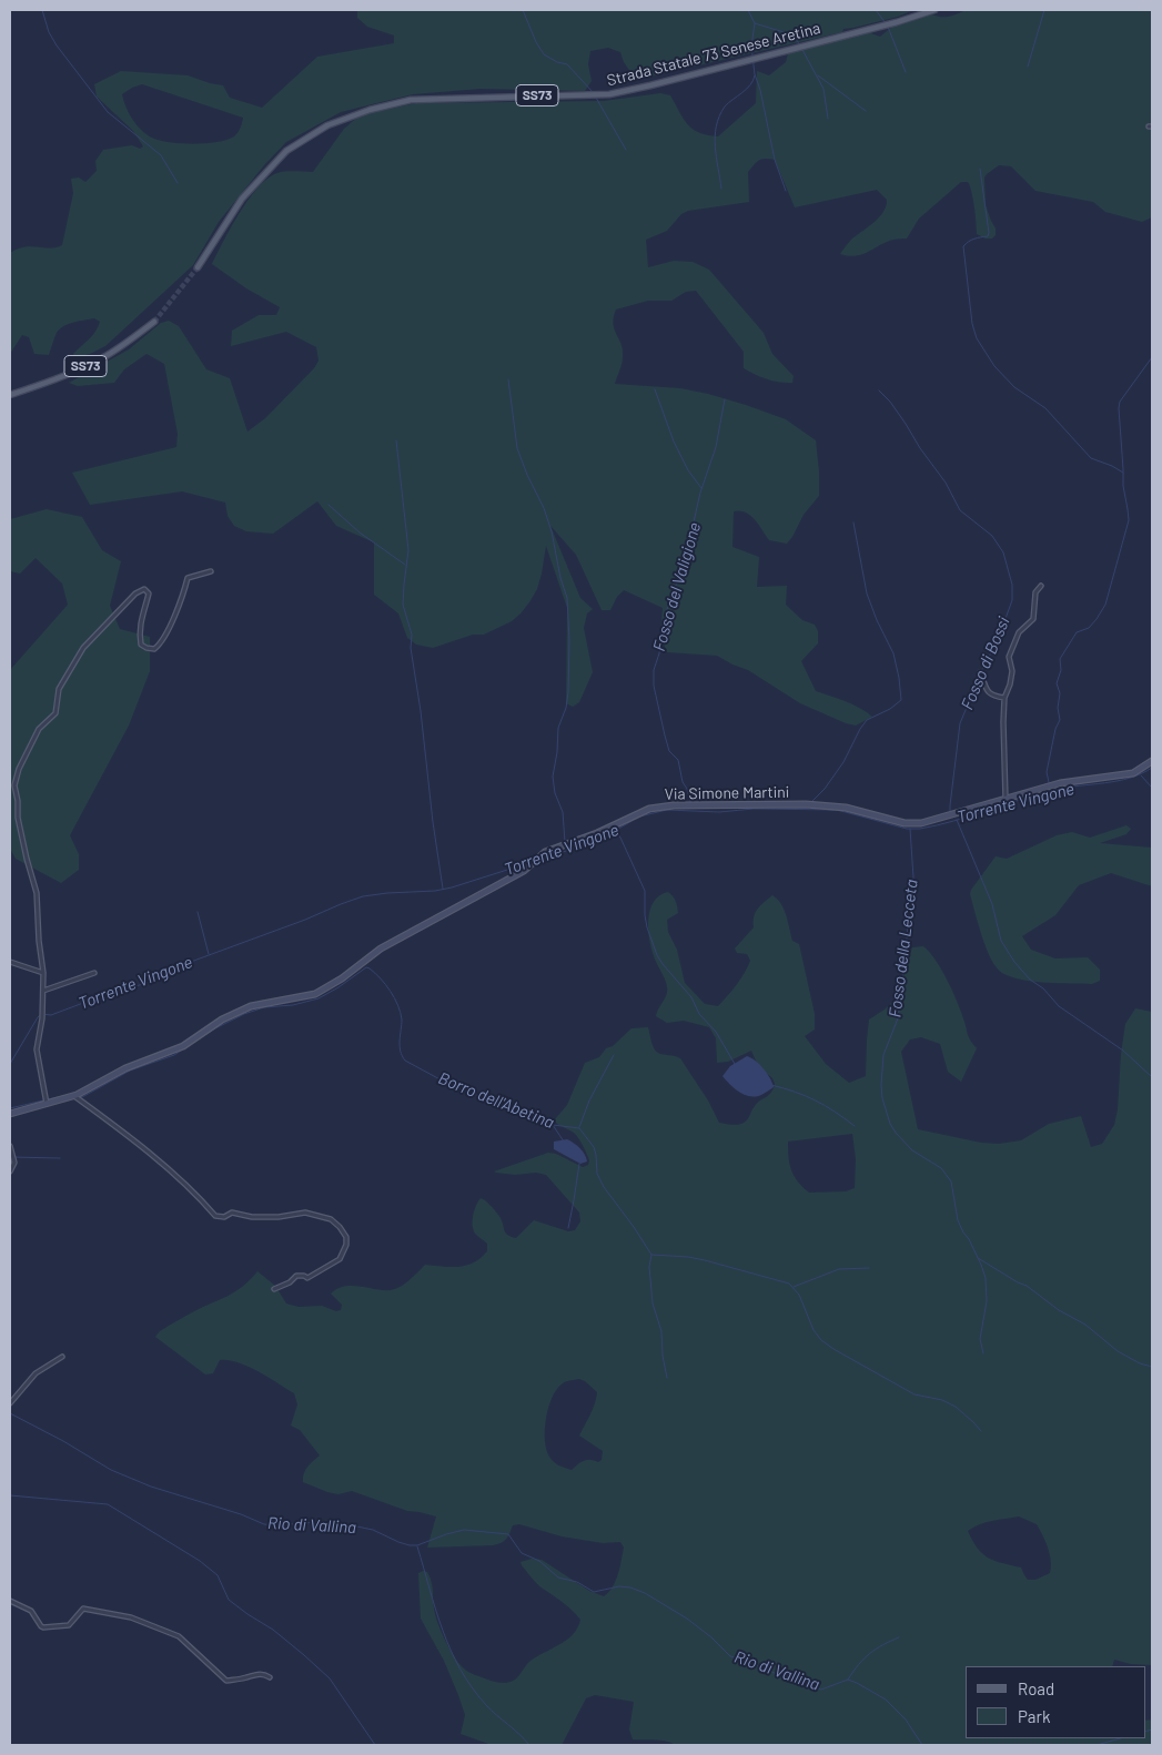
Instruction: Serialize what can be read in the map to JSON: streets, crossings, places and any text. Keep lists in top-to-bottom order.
{
  "streets": {
    "main road": ["Strada Statale 73 Senese Aretina", "SS73"],
    "street": ["Via Simone Martini"]
  },
  "water": [
    "Fosso del Valigione",
    "Fosso di Bossi",
    "Torrente Vingone",
    "Fosso della Lecceta",
    "Borro dell'Abetina",
    "Rio di Vallina"
  ],
  "legend": ["Road", "Park"]
}
